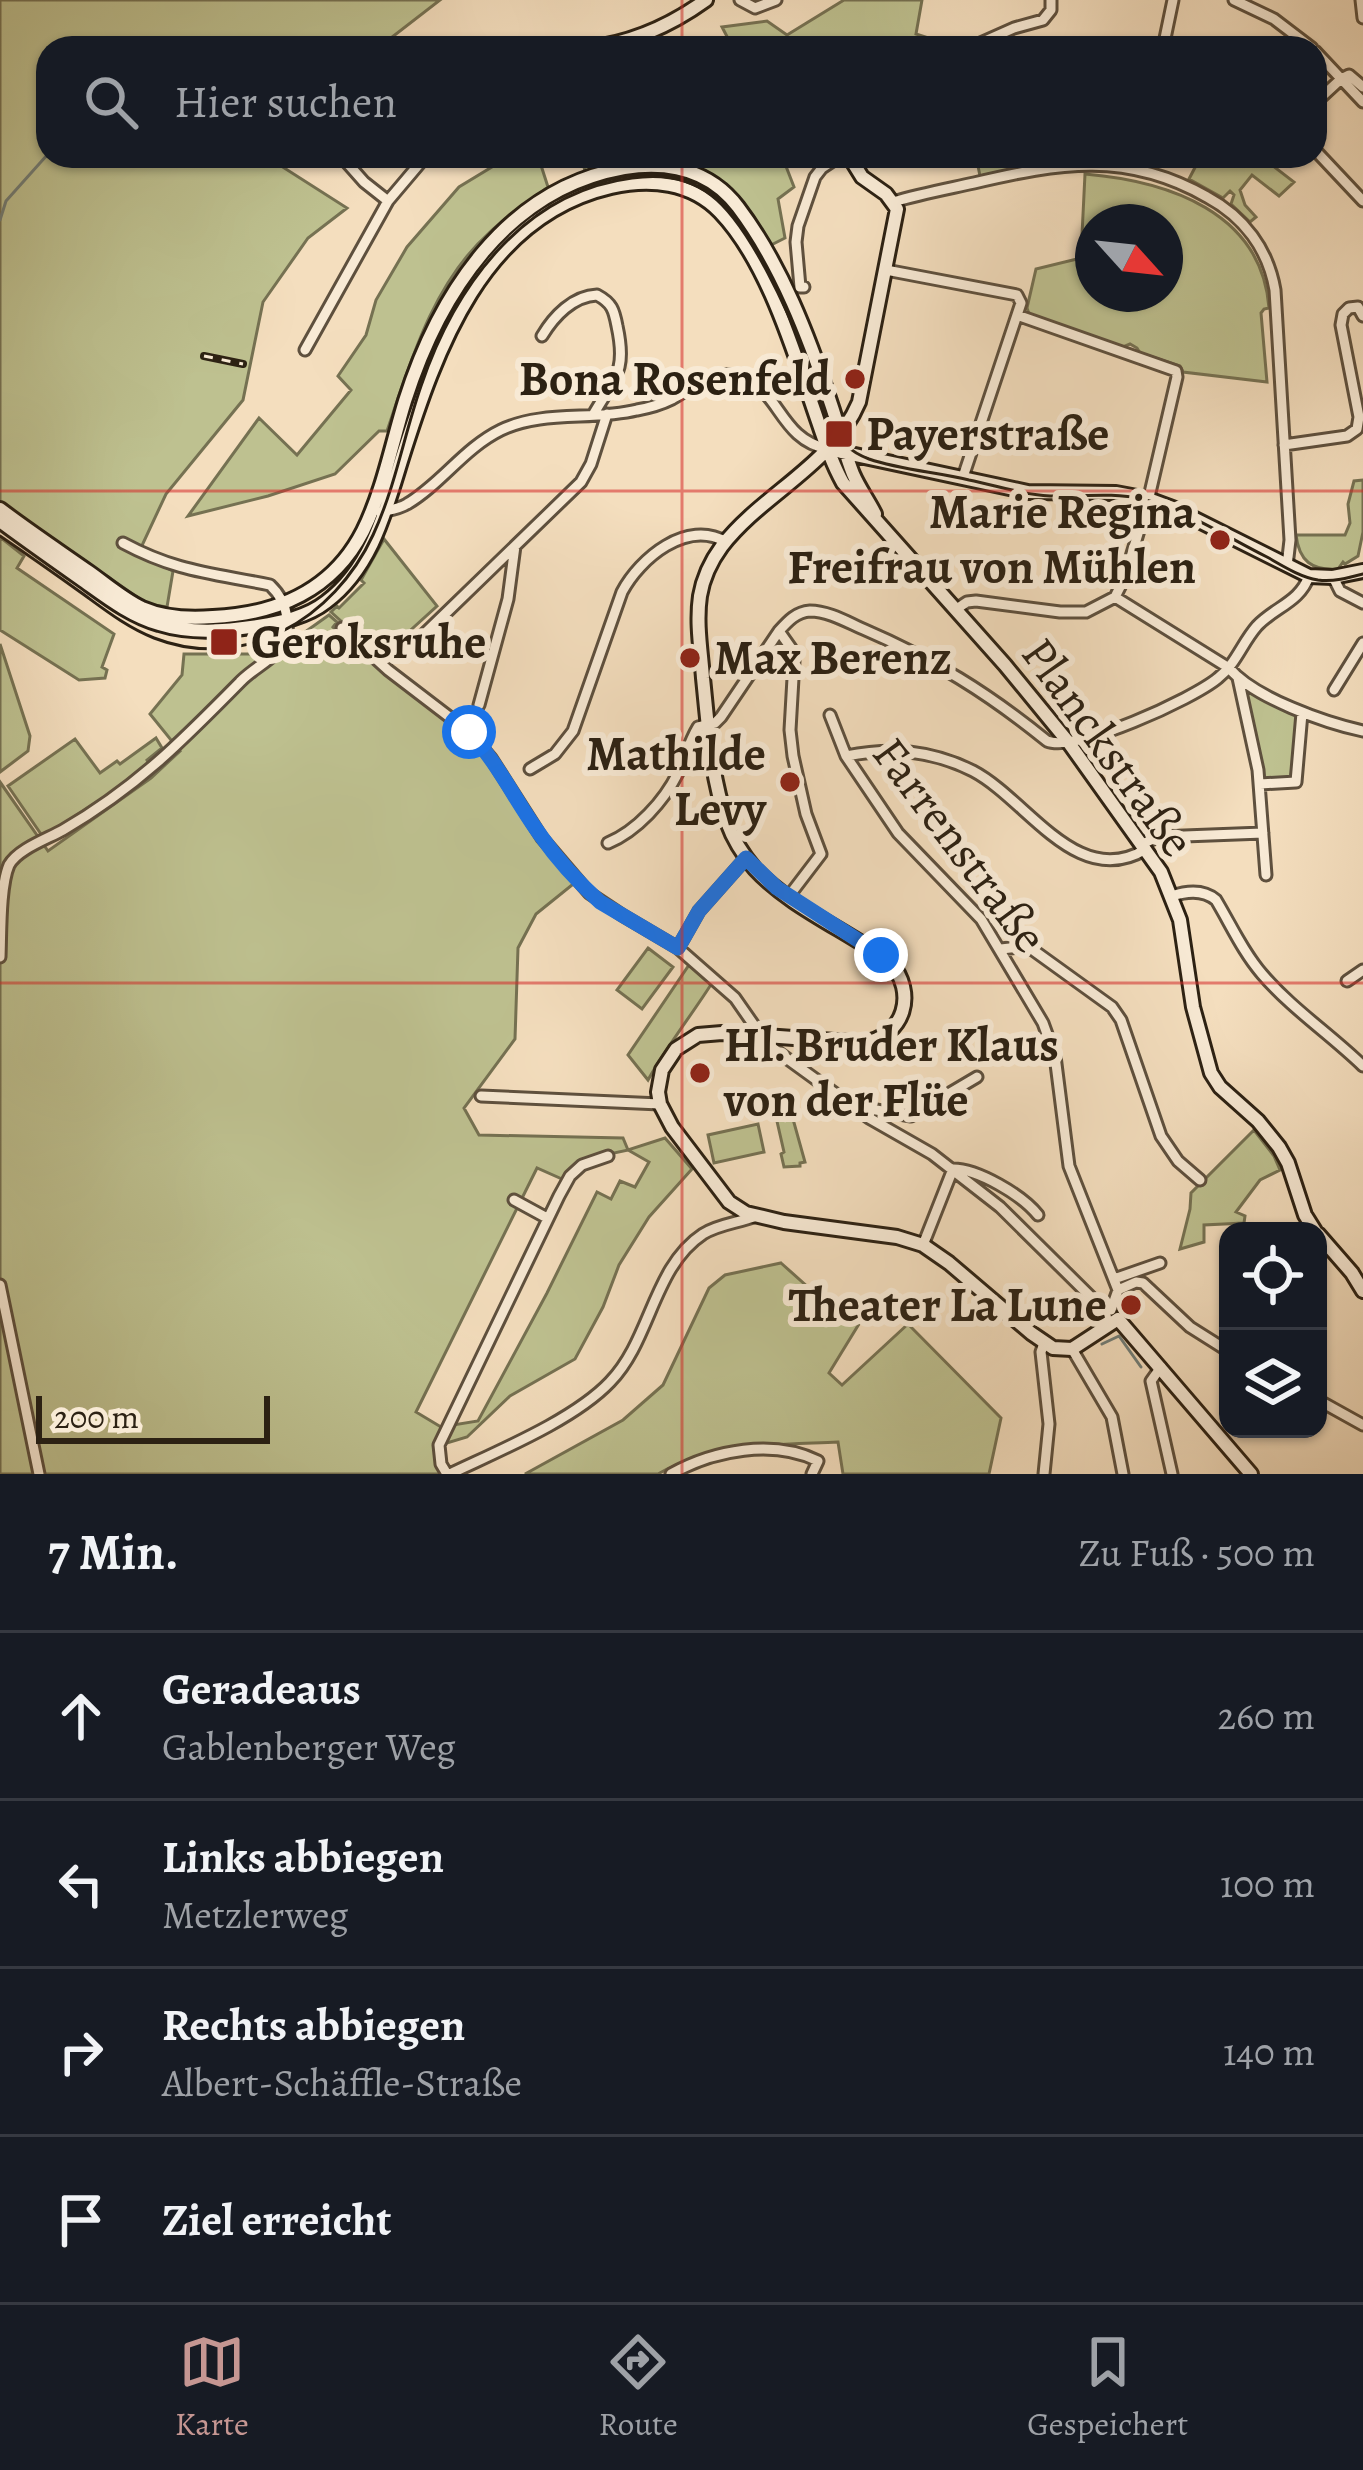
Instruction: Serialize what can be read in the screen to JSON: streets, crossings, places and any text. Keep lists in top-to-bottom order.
{
  "streets": {
    "main road": ["Planckstraße"],
    "street": ["Farrenstraße"]
  },
  "places": {
    "other": [
      "Bona Rosenfeld",
      "Marie Regina Freifrau von Mühlen",
      "Max Berenz",
      "Mathilde Levy",
      "Hl. Bruder Klaus von der Flüe",
      "Theater La Lune"
    ],
    "transit": ["Payerstraße", "Geroksruhe"]
  },
  "scale_bar": "200 m",
  "north": "bottom right",
  "page": {
    "search": "Hier suchen",
    "scale": "200 m",
    "heading": ["7 Min.", "Zu Fuß · 500 m"],
    "list": [
      ["Geradeaus", "Gablenberger Weg", "260 m"],
      ["Links abbiegen", "Metzlerweg", "100 m"],
      ["Rechts abbiegen", "Albert-Schäffle-Straße", "140 m"],
      "Ziel erreicht"
    ],
    "nav": ["Karte", "Route", "Gespeichert"]
  }
}
